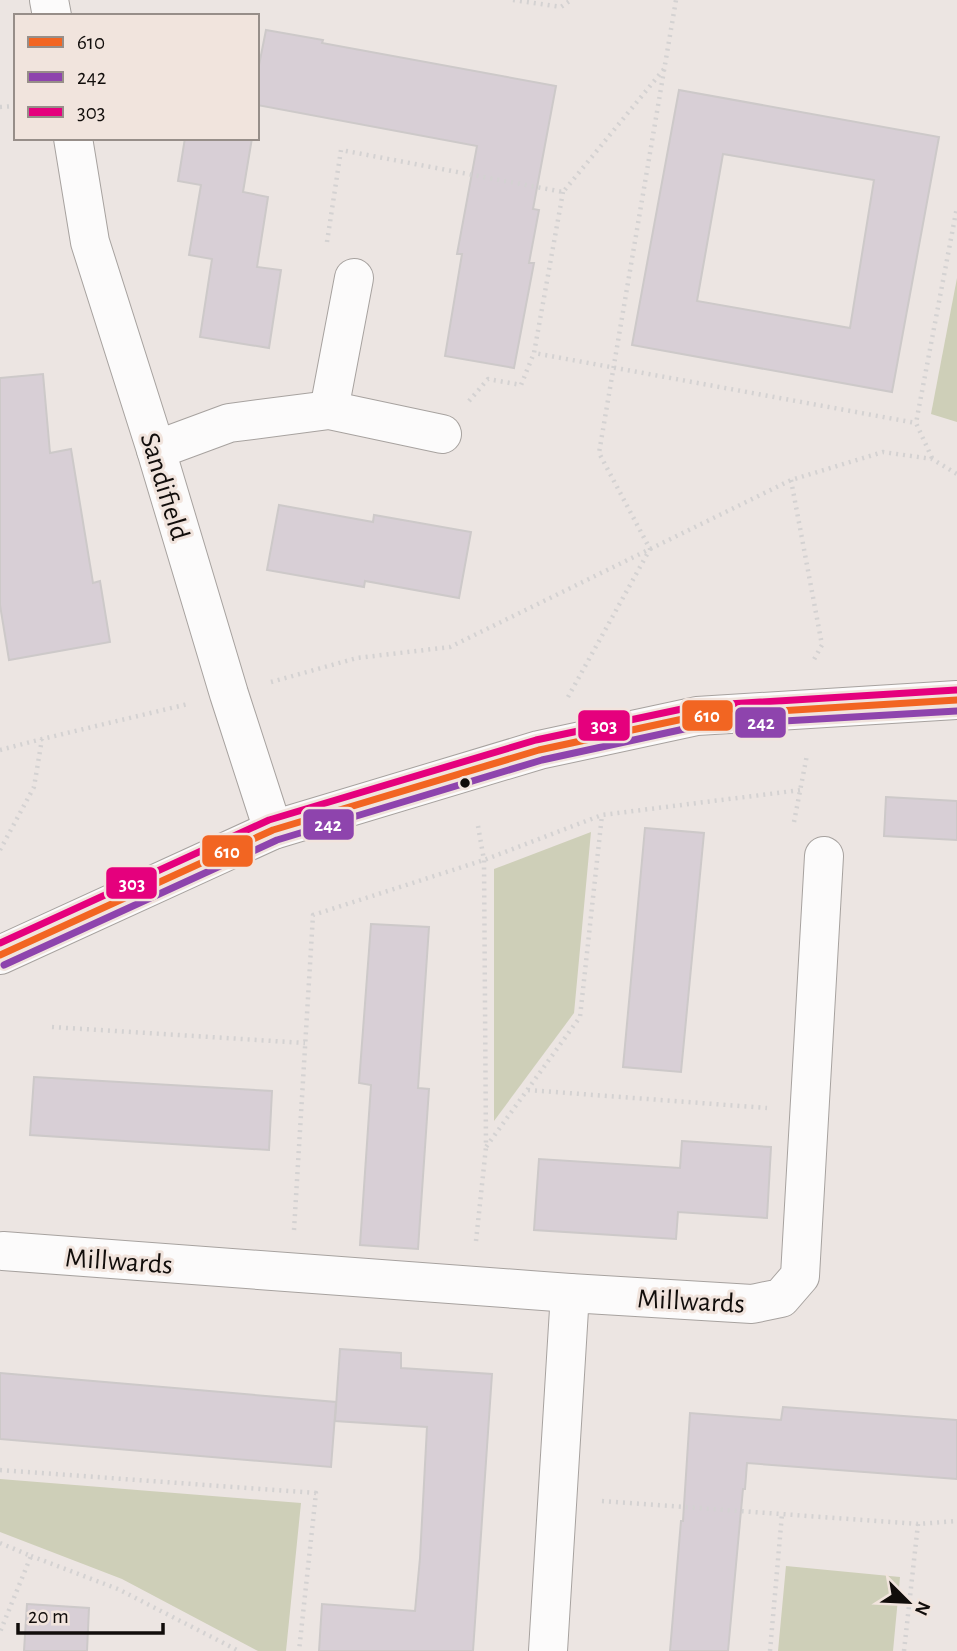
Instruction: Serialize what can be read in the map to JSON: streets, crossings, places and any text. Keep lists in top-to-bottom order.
{
  "streets": {
    "street": ["Sandifield", "Millwards"]
  },
  "lines": ["transit line 303", "transit line 610", "transit line 242"],
  "legend": ["610", "242", "303"],
  "scale_bar": "20 m",
  "north": "bottom right"
}
